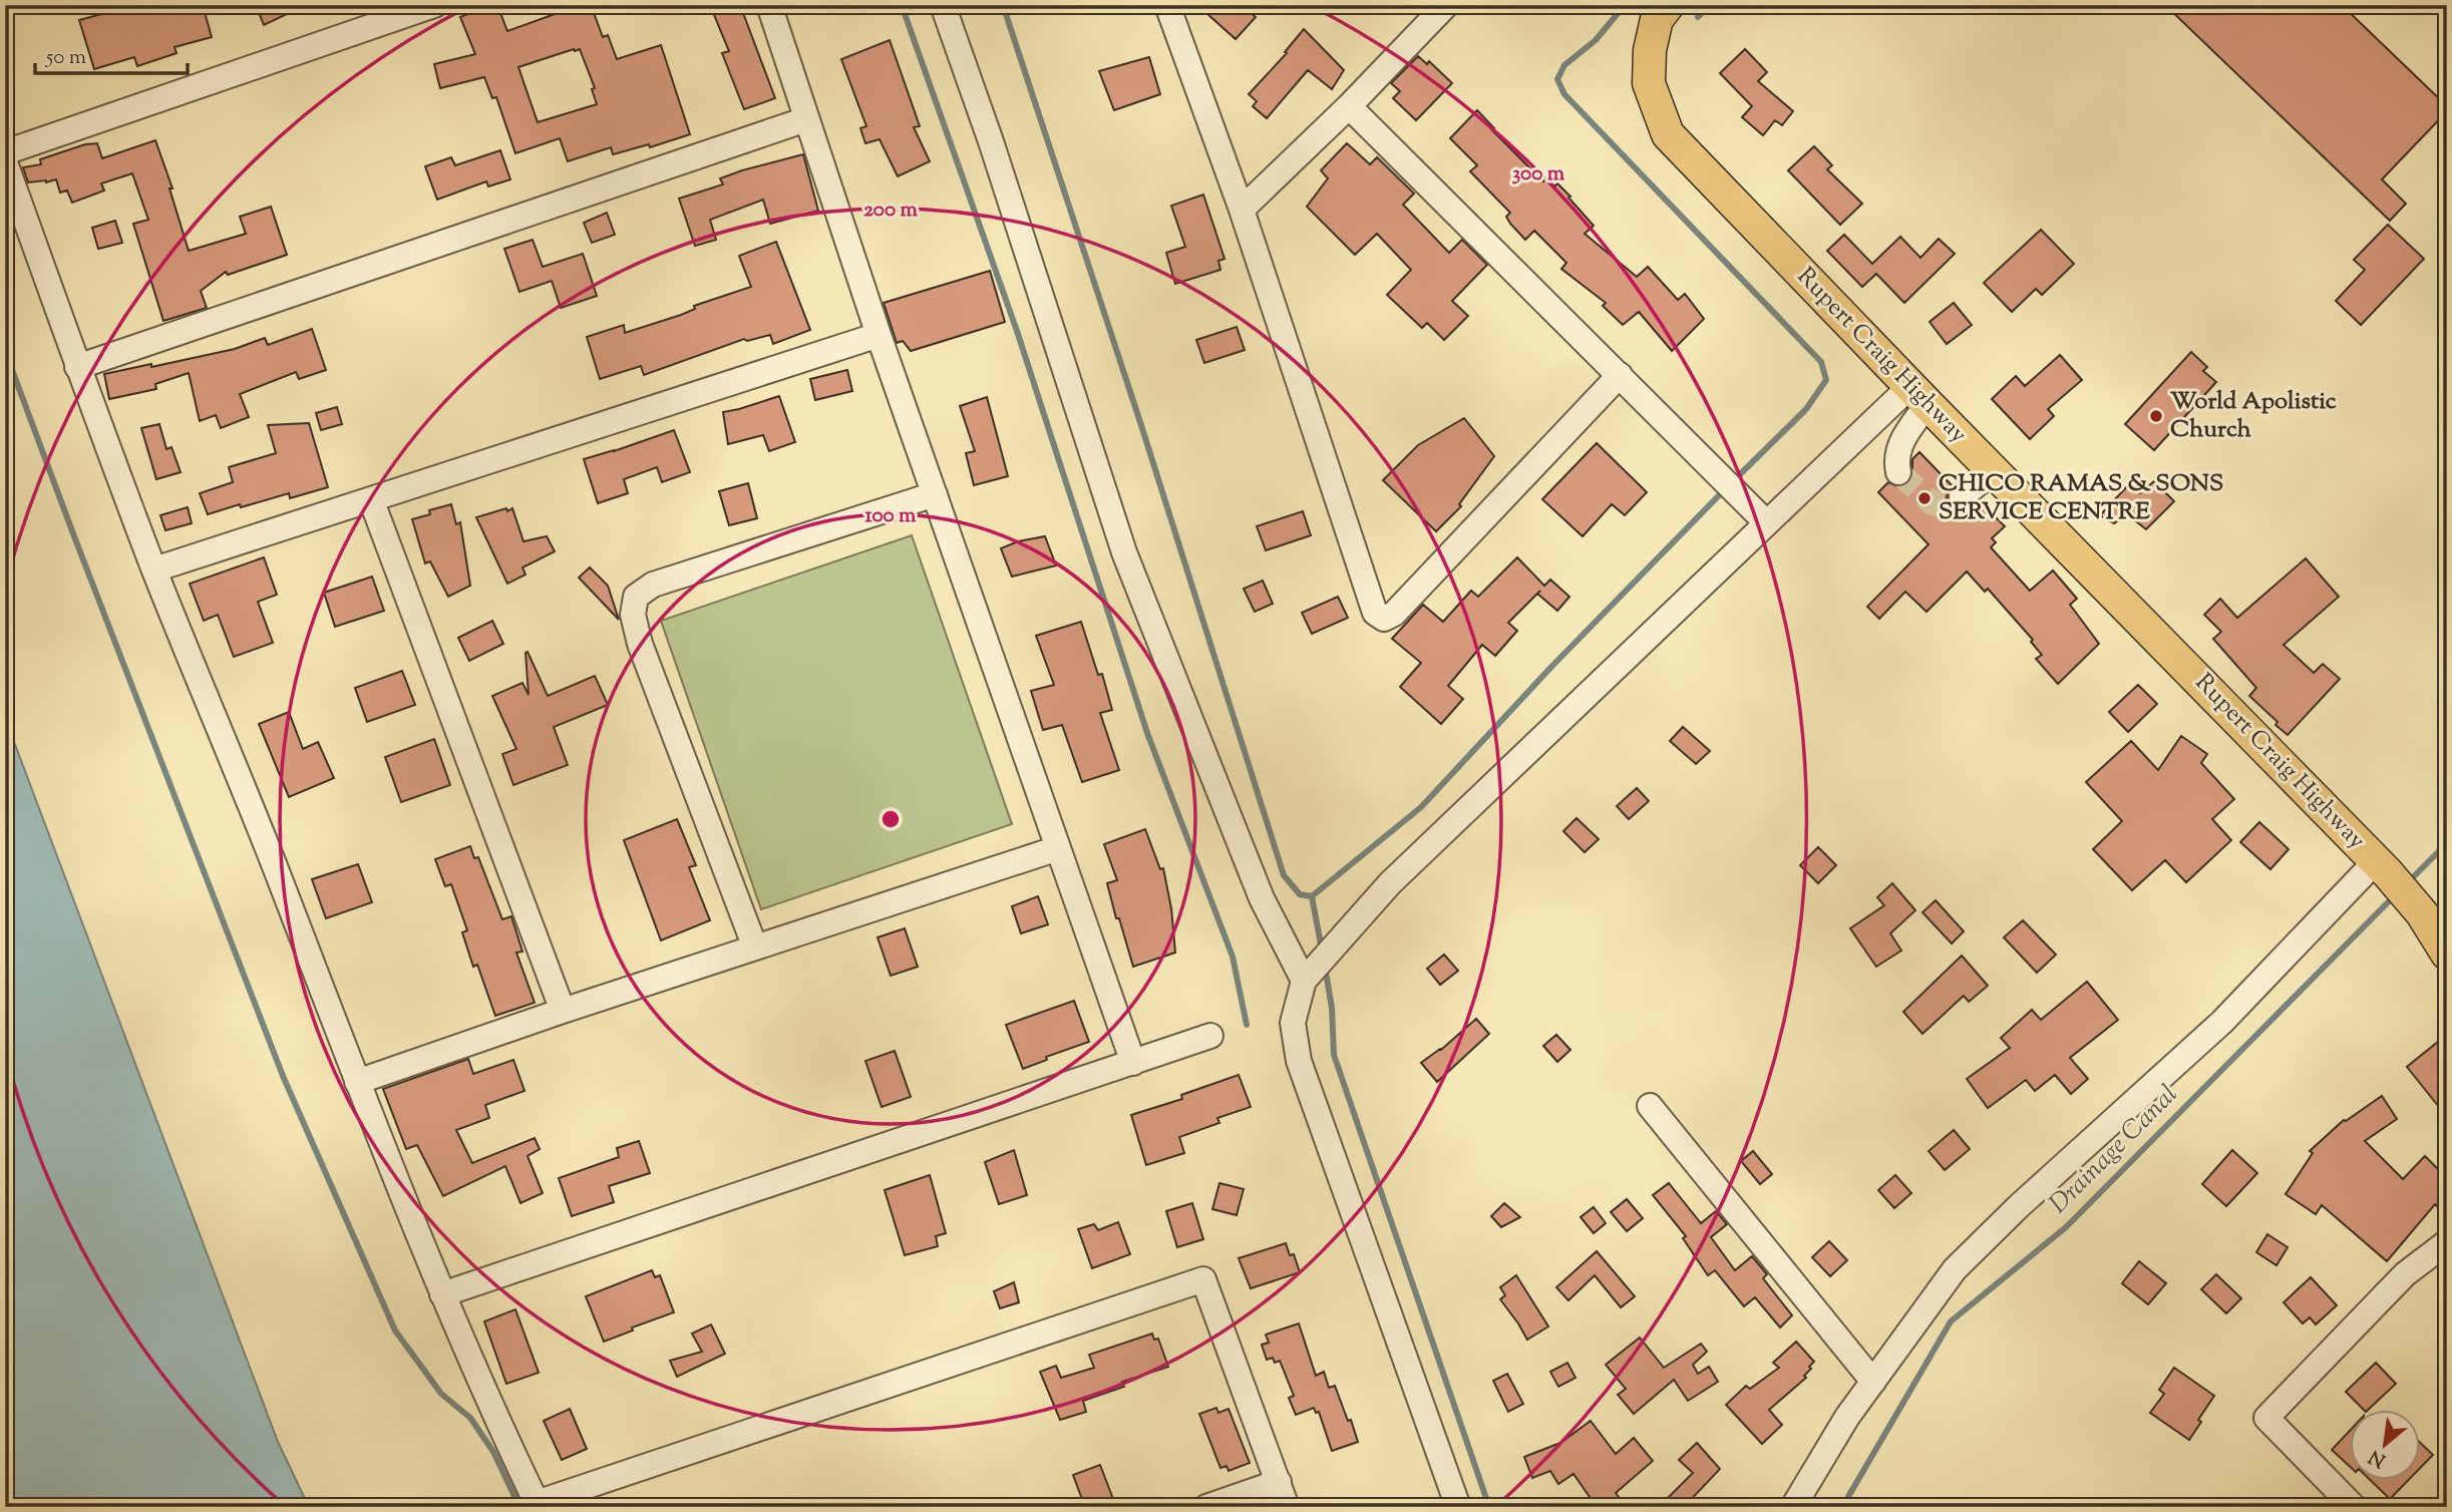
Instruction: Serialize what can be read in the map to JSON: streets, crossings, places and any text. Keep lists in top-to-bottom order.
{
  "streets": {
    "main road": ["Rupert Craig Highway"]
  },
  "water": ["Drainage Canal"],
  "places": ["World Apolistic Church", "CHICO RAMAS & SONS SERVICE CENTRE"],
  "scale_bar": "50 m",
  "north": "bottom left",
  "rings": ["300 m", "200 m", "100 m"]
}
